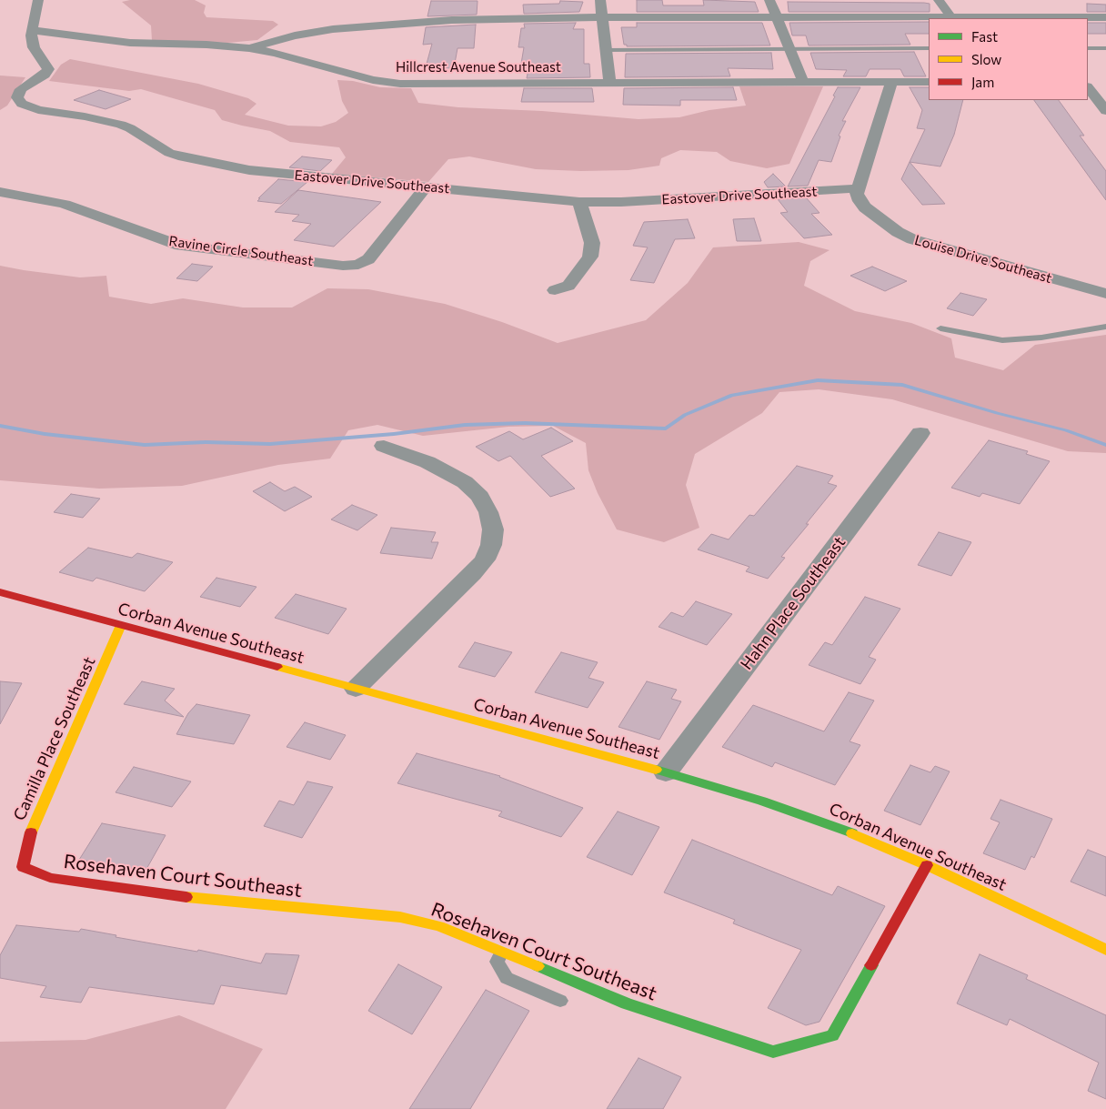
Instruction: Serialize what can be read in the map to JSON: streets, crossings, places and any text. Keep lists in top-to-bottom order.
{
  "streets": {
    "street": [
      "Hillcrest Avenue Southeast",
      "Eastover Drive Southeast",
      "Ravine Circle Southeast",
      "Louise Drive Southeast",
      "Hahn Place Southeast",
      "Corban Avenue Southeast",
      "Camilla Place Southeast",
      "Rosehaven Court Southeast"
    ]
  },
  "crossings": [
    ["Hillcrest Avenue Southeast", "Eastover Drive Southeast"],
    ["Eastover Drive Southeast", "Ravine Circle Southeast"],
    ["Eastover Drive Southeast", "Louise Drive Southeast"],
    ["Hahn Place Southeast", "Corban Avenue Southeast"],
    ["Corban Avenue Southeast", "Camilla Place Southeast"],
    ["Corban Avenue Southeast", "Rosehaven Court Southeast"],
    ["Camilla Place Southeast", "Rosehaven Court Southeast"]
  ],
  "legend": ["Fast", "Slow", "Jam"]
}
